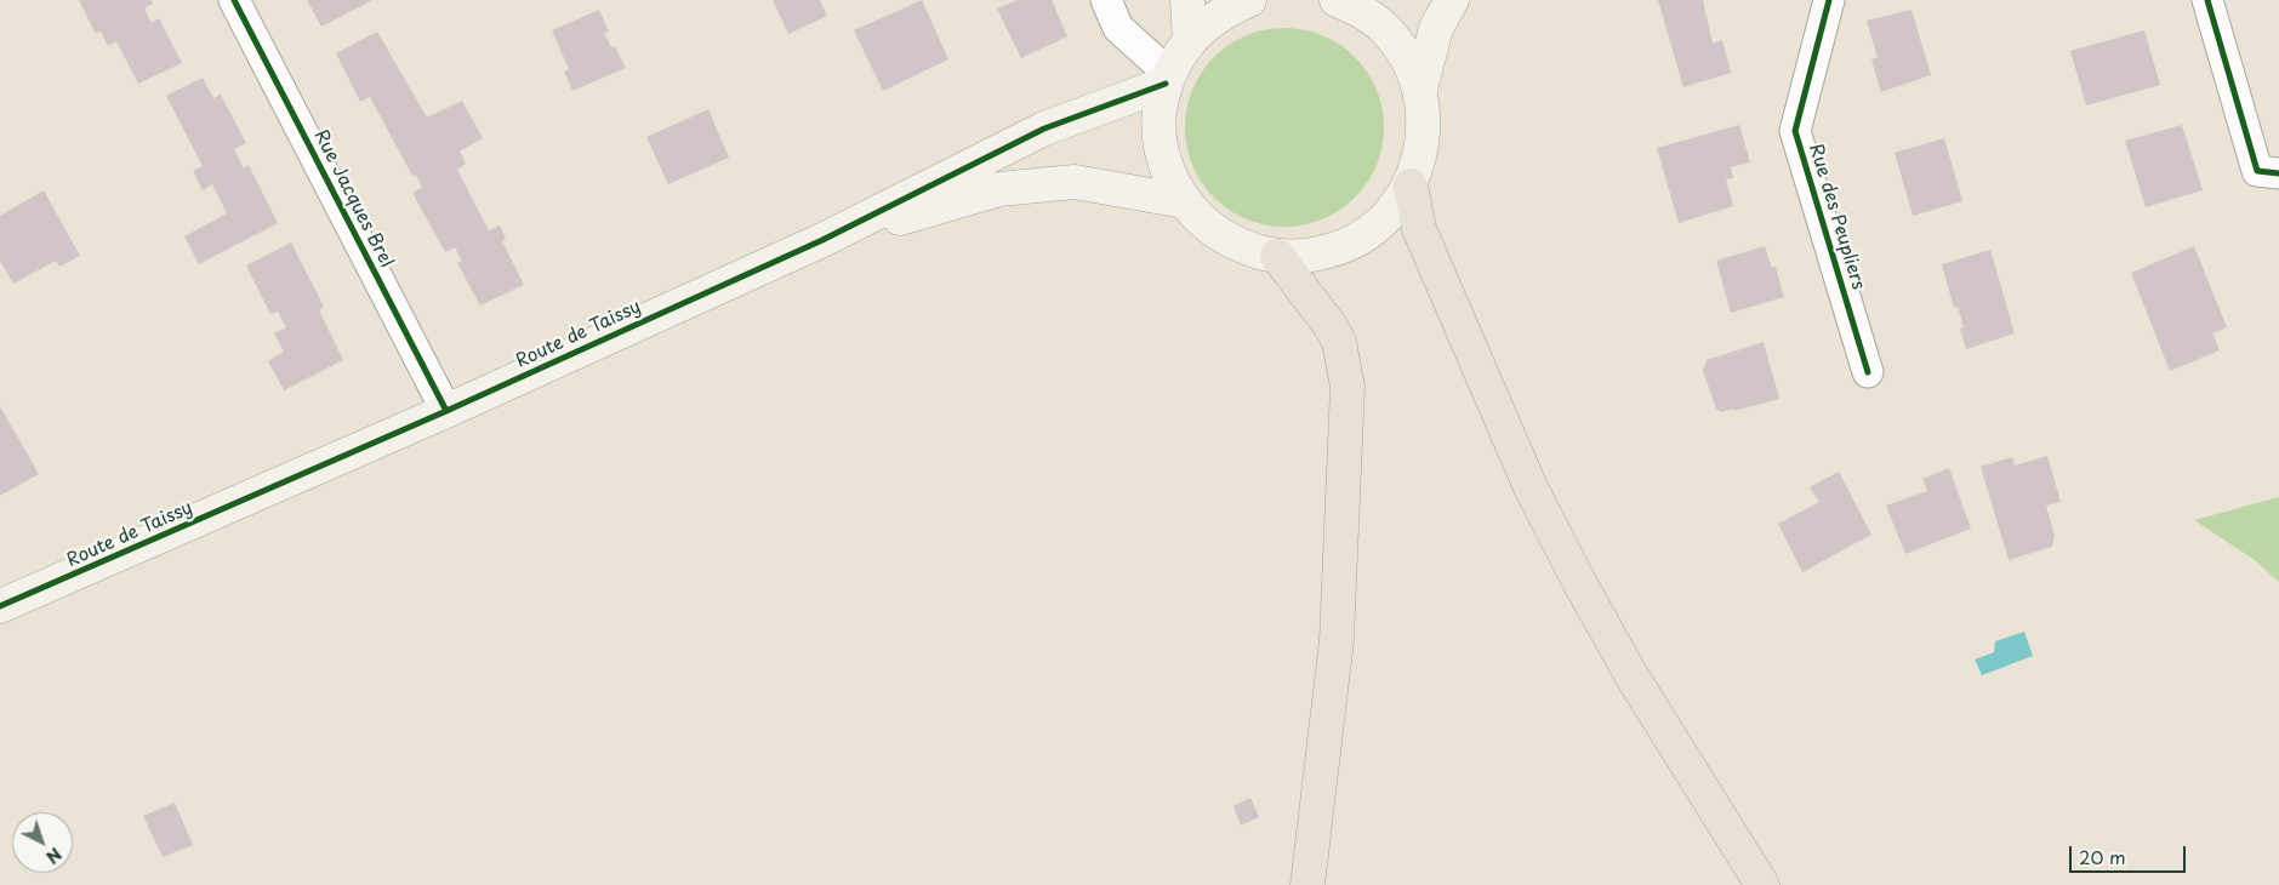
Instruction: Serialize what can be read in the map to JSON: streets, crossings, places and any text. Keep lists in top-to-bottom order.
{
  "streets": {
    "street": ["Rue Jacques Brel", "Rue des Peupliers", "Route de Taissy"]
  },
  "crossings": [
    ["Rue Jacques Brel", "Route de Taissy"]
  ],
  "scale_bar": "20 m",
  "north": "bottom right"
}
